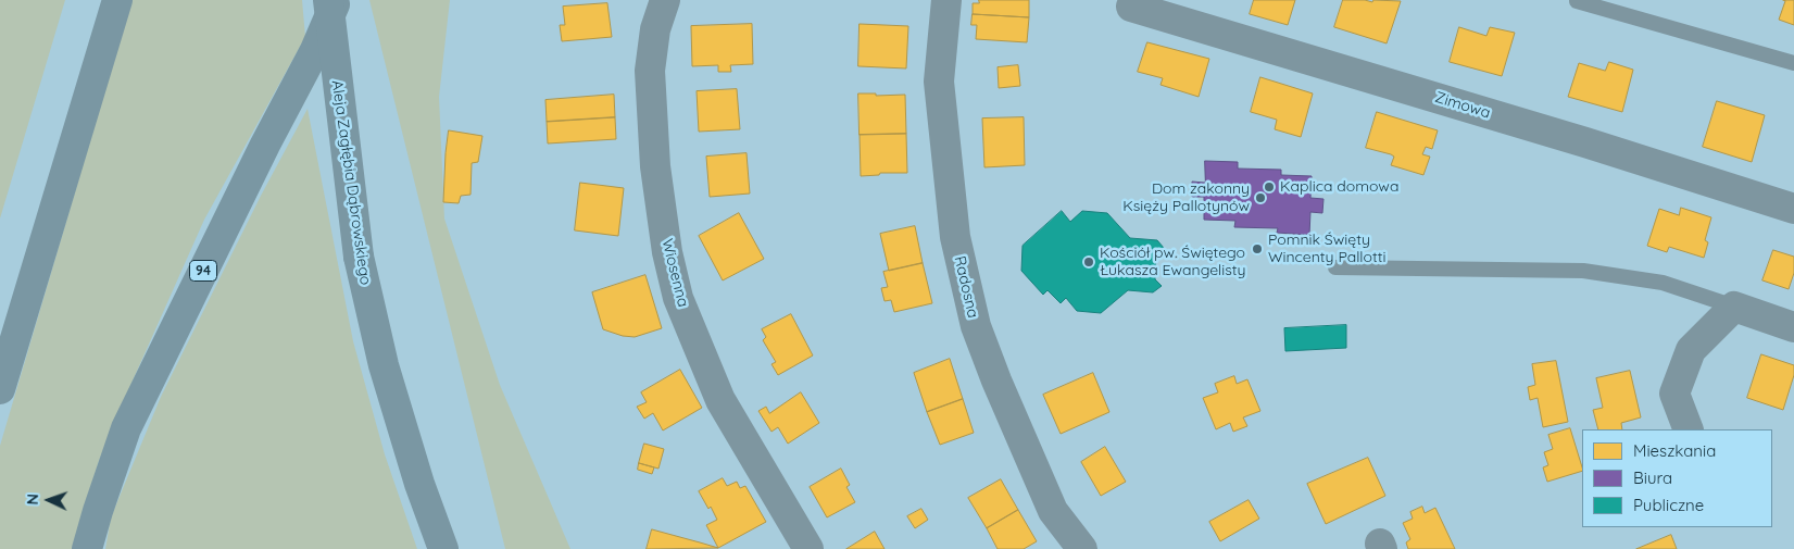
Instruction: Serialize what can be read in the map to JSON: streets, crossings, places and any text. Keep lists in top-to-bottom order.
{
  "streets": {
    "main road": ["Aleja Zagłębia Dąbrowskiego", "94"],
    "street": ["Zimowa", "Wiosenna", "Radosna"]
  },
  "places": [
    "Kaplica domowa",
    "Dom zakonny Księży Pallotynów",
    "Pomnik Święty Wincenty Pallotti",
    "Kościół pw. Świętego Łukasza Ewangelisty"
  ],
  "legend": ["Mieszkania", "Biura", "Publiczne"],
  "north": "left"
}
